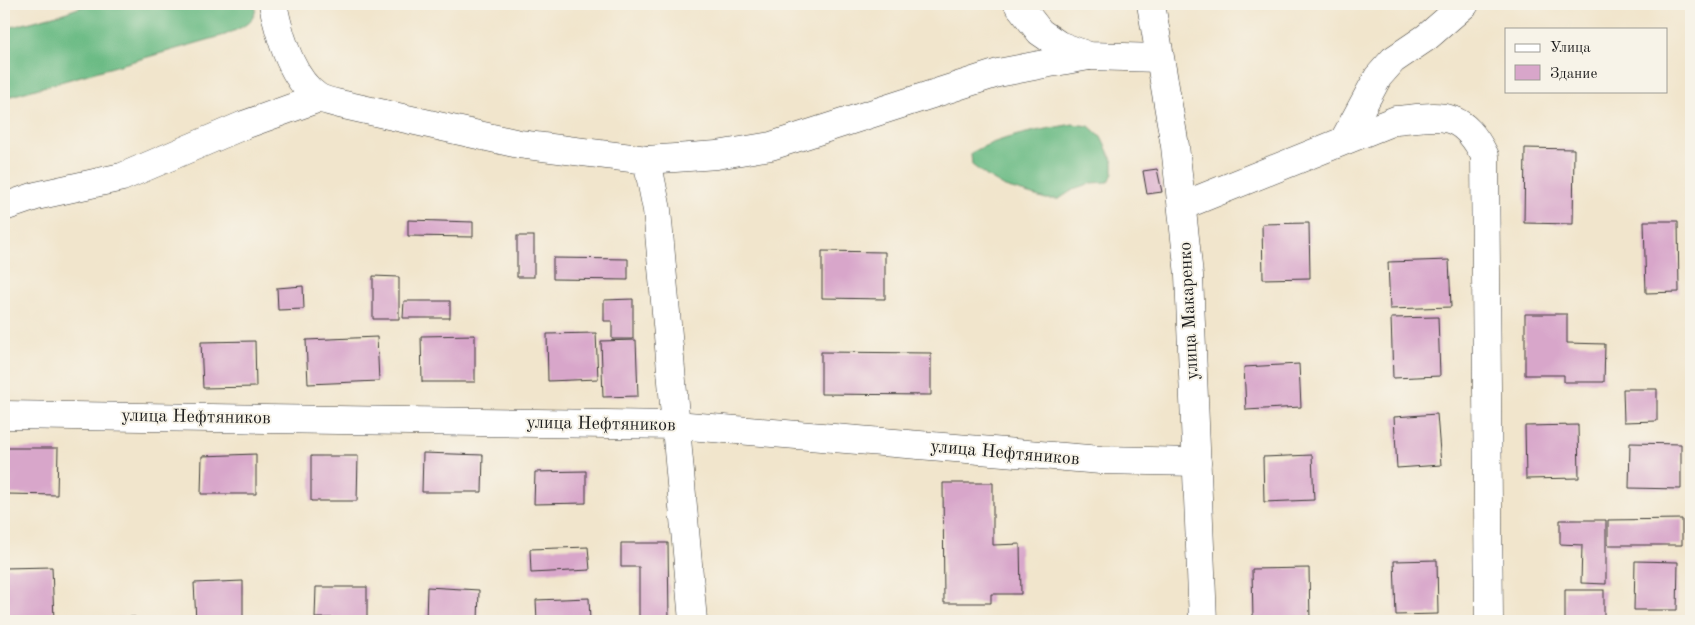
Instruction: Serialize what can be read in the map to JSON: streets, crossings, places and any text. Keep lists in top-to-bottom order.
{
  "streets": {
    "street": ["улица Макаренко", "улица Нефтяников"]
  },
  "crossings": [
    ["улица Макаренко", "улица Нефтяников"]
  ],
  "legend": ["Улица", "Здание"]
}
